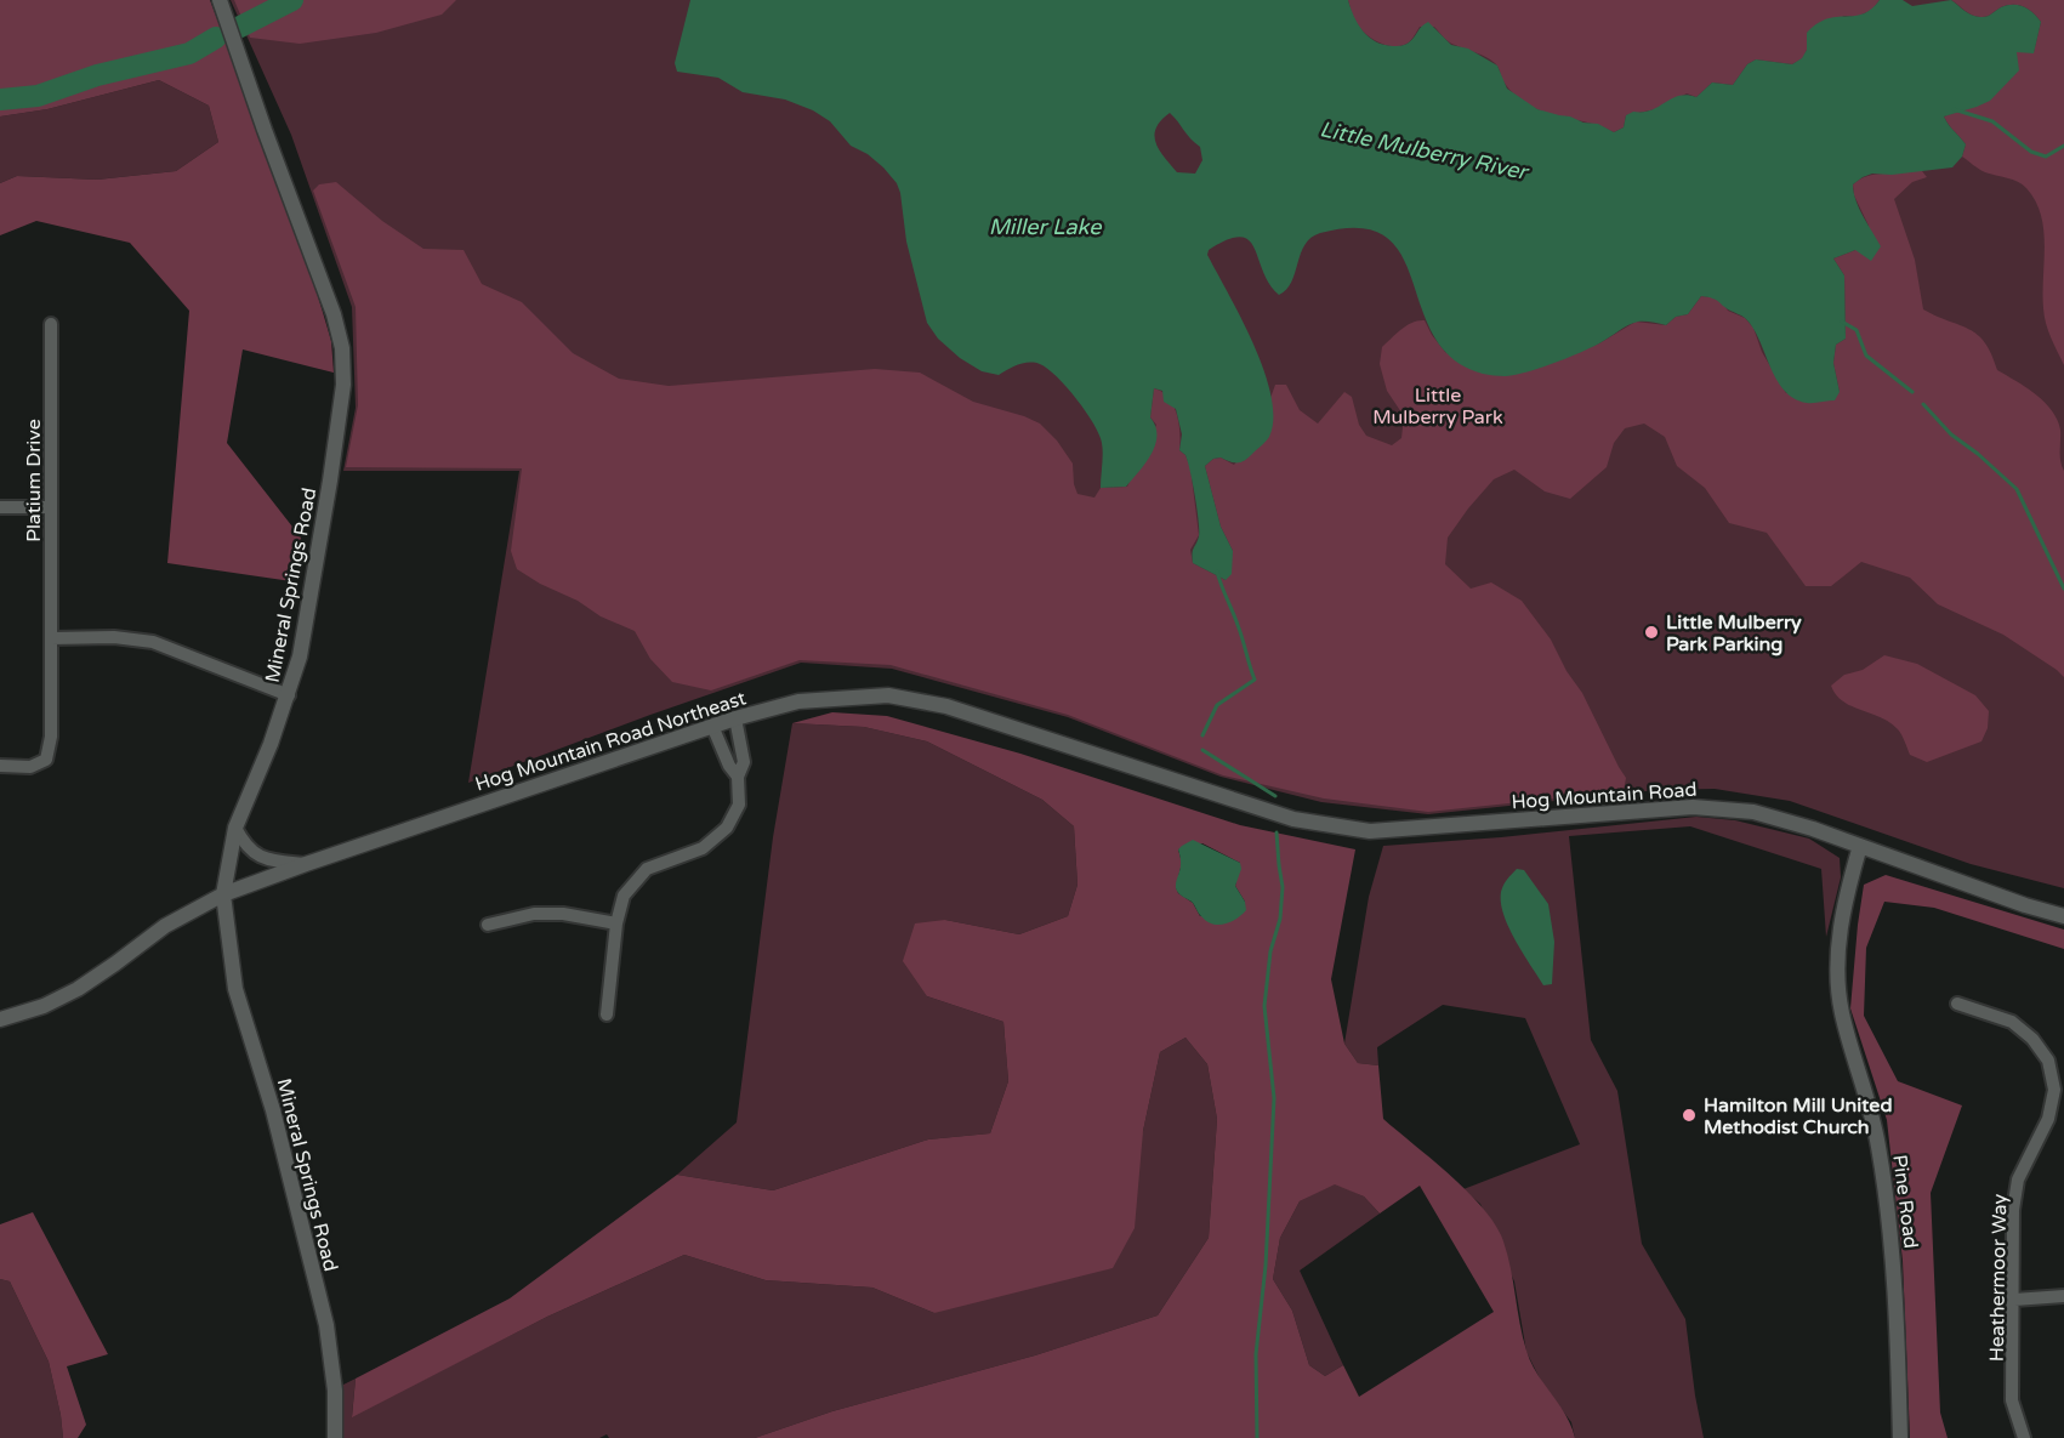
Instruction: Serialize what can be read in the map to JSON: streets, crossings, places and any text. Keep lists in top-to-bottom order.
{
  "streets": {
    "street": [
      "Platium Drive",
      "Mineral Springs Road",
      "Hog Mountain Road Northeast",
      "Hog Mountain Road",
      "Pine Road",
      "Heathermoor Way"
    ]
  },
  "crossings": [
    ["Mineral Springs Road", "Hog Mountain Road Northeast"],
    ["Hog Mountain Road Northeast", "Hog Mountain Road"],
    ["Hog Mountain Road", "Pine Road"]
  ],
  "water": ["Little Mulberry River", "Miller Lake"],
  "parks": ["Little Mulberry Park"],
  "places": ["Little Mulberry Park Parking", "Hamilton Mill United Methodist Church"]
}
